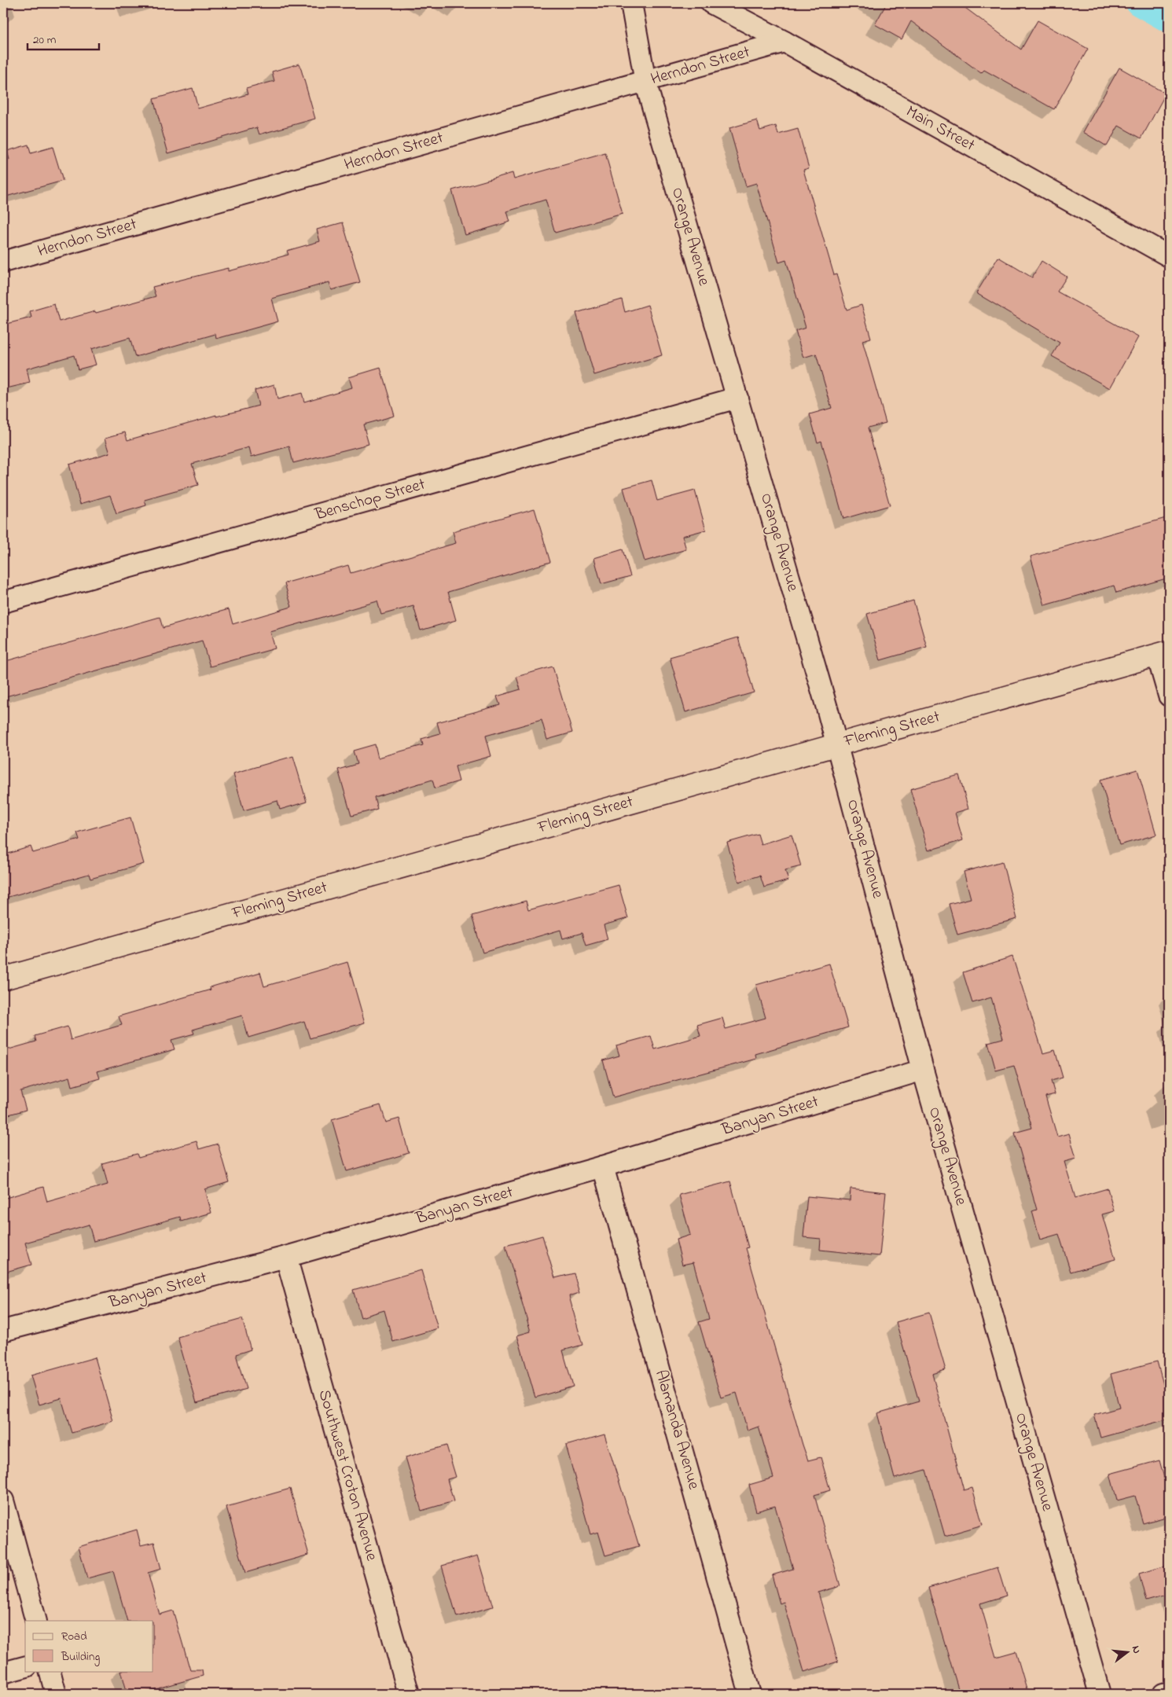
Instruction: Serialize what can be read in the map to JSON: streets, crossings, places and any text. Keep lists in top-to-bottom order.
{
  "streets": {
    "street": [
      "Herndon Street",
      "Main Street",
      "Orange Avenue",
      "Benschop Street",
      "Fleming Street",
      "Banyan Street",
      "Alamanda Avenue",
      "Southwest Croton Avenue"
    ]
  },
  "crossings": [
    ["Herndon Street", "Main Street"],
    ["Herndon Street", "Orange Avenue"],
    ["Orange Avenue", "Benschop Street"],
    ["Orange Avenue", "Fleming Street"],
    ["Orange Avenue", "Banyan Street"],
    ["Banyan Street", "Alamanda Avenue"],
    ["Banyan Street", "Southwest Croton Avenue"]
  ],
  "legend": ["Road", "Building"],
  "scale_bar": "20 m",
  "north": "right"
}
